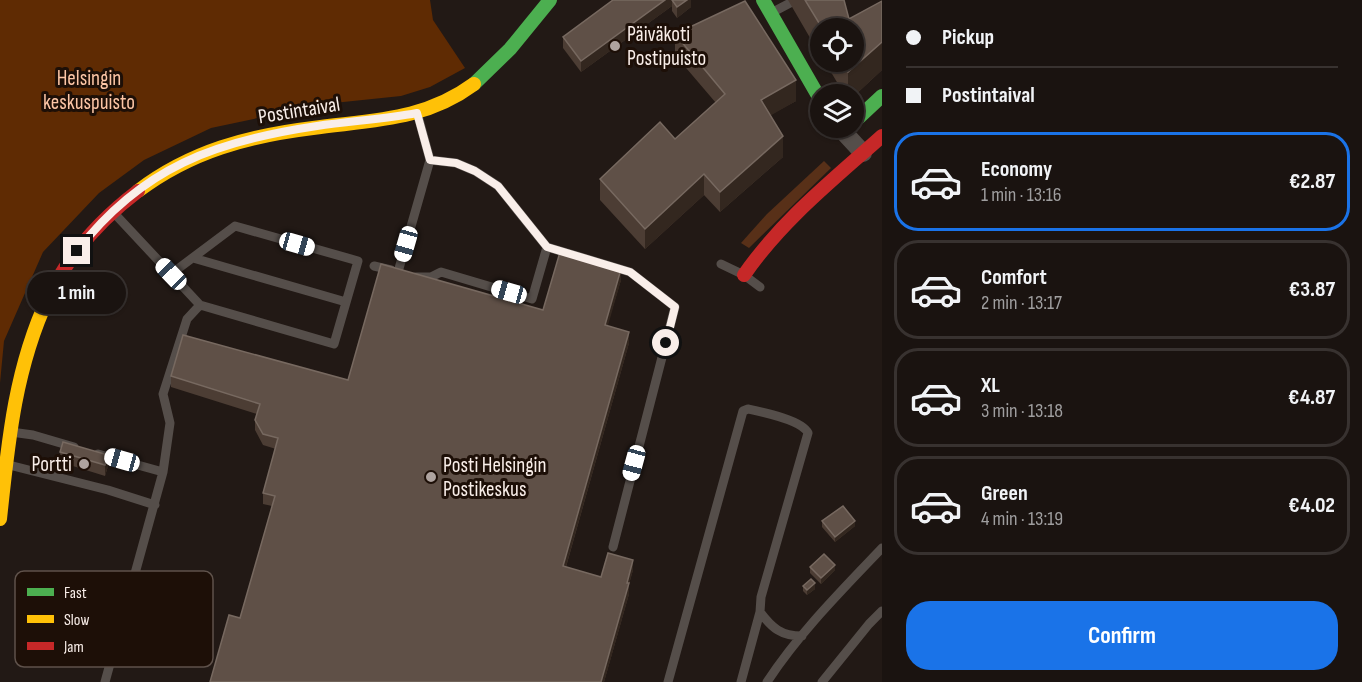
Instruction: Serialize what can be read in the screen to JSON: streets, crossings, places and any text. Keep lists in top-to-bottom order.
{
  "streets": {
    "street": ["Postintaival"]
  },
  "parks": ["Helsingin keskuspuisto"],
  "places": ["Päiväkoti Postipuisto", "Portti", "Posti Helsingin Postikeskus"],
  "legend": ["Fast", "Slow", "Jam"],
  "page": {
    "banner": ["Pickup", "Postintaival"],
    "list": [
      {
        "name": "Economy",
        "note": "1 min · 13:16",
        "value": "€2.87"
      },
      {
        "name": "Comfort",
        "note": "2 min · 13:17",
        "value": "€3.87"
      },
      {
        "name": "XL",
        "note": "3 min · 13:18",
        "value": "€4.87"
      },
      {
        "name": "Green",
        "note": "4 min · 13:19",
        "value": "€4.02"
      }
    ],
    "bubble": "1 min",
    "buttons": "Confirm"
  }
}
